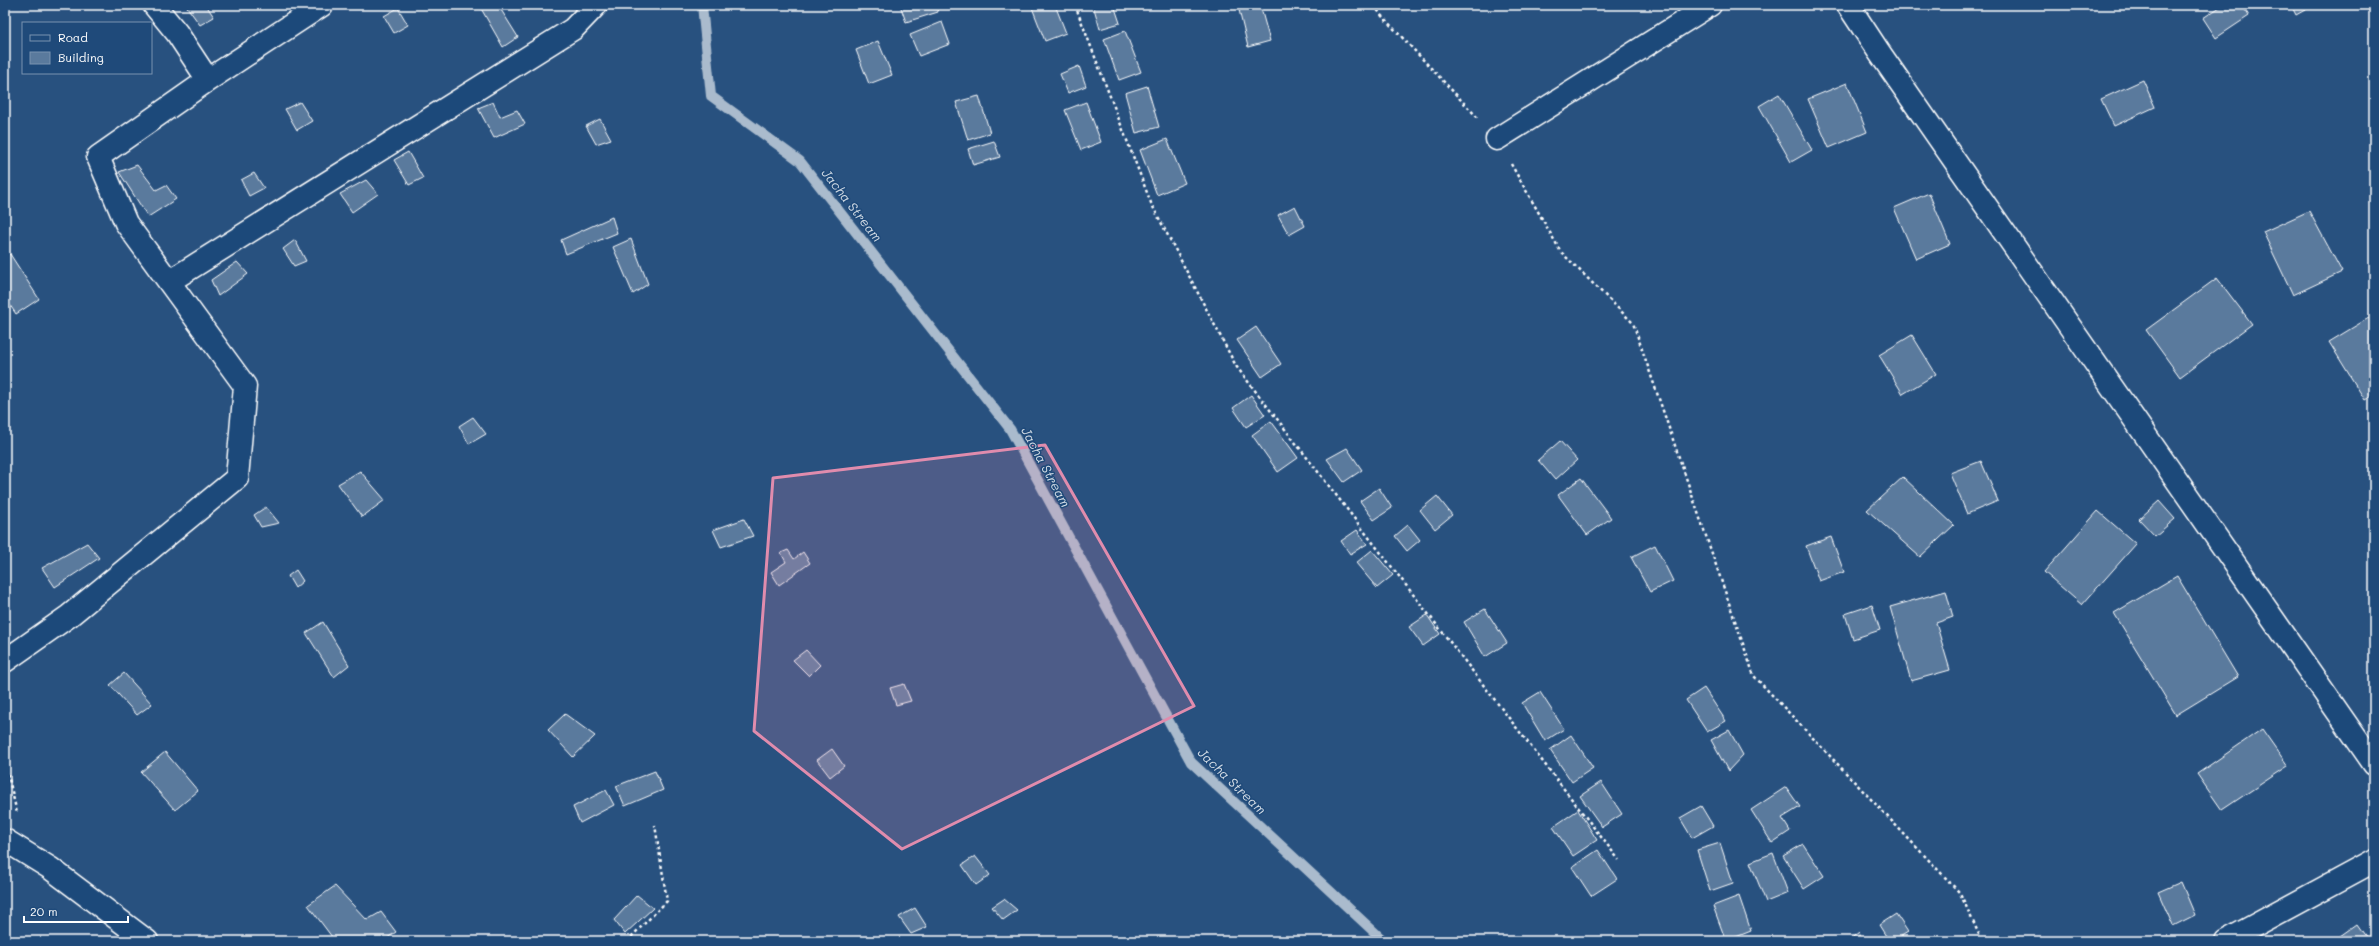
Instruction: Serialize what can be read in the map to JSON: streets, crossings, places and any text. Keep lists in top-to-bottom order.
{
  "water": ["Jacha Stream"],
  "legend": ["Road", "Building"],
  "scale_bar": "20 m"
}
